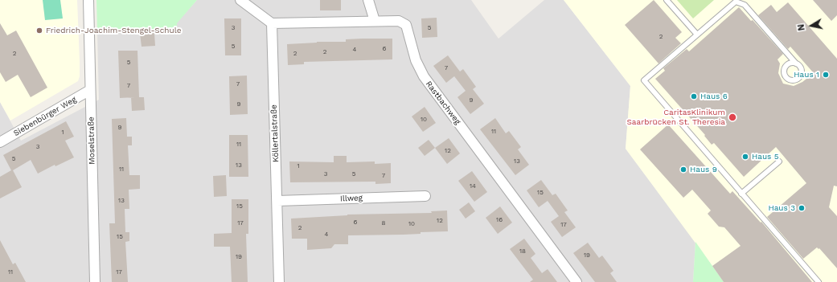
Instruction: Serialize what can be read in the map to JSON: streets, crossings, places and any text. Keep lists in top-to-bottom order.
{
  "streets": {
    "street": [
      "Rastbachweg",
      "Siebenbürger Weg",
      "Köllertalstraße",
      "Moselstraße",
      "Illweg"
    ]
  },
  "crossings": [
    ["Rastbachweg", "Köllertalstraße"],
    ["Siebenbürger Weg", "Moselstraße"],
    ["Köllertalstraße", "Illweg"]
  ],
  "places": [
    "Friedrich-Joachim-Stengel-Schule",
    "Haus 1",
    "Haus 6",
    "CaritasKlinikum Saarbrücken St. Theresia",
    "Haus 5",
    "Haus 9",
    "Haus 3"
  ],
  "house_numbers": [
    "3",
    "5",
    "2",
    "5",
    "6",
    "4",
    "2",
    "2",
    "2",
    "5",
    "7",
    "7",
    "7",
    "9",
    "9",
    "10",
    "9",
    "11",
    "1",
    "11",
    "3",
    "12",
    "5",
    "13",
    "13",
    "1",
    "11",
    "3",
    "5",
    "7",
    "14",
    "15",
    "13",
    "15",
    "16",
    "12",
    "6",
    "17",
    "8",
    "10",
    "17",
    "2",
    "4",
    "15",
    "18",
    "19",
    "19",
    "11",
    "17"
  ],
  "north": "left"
}
